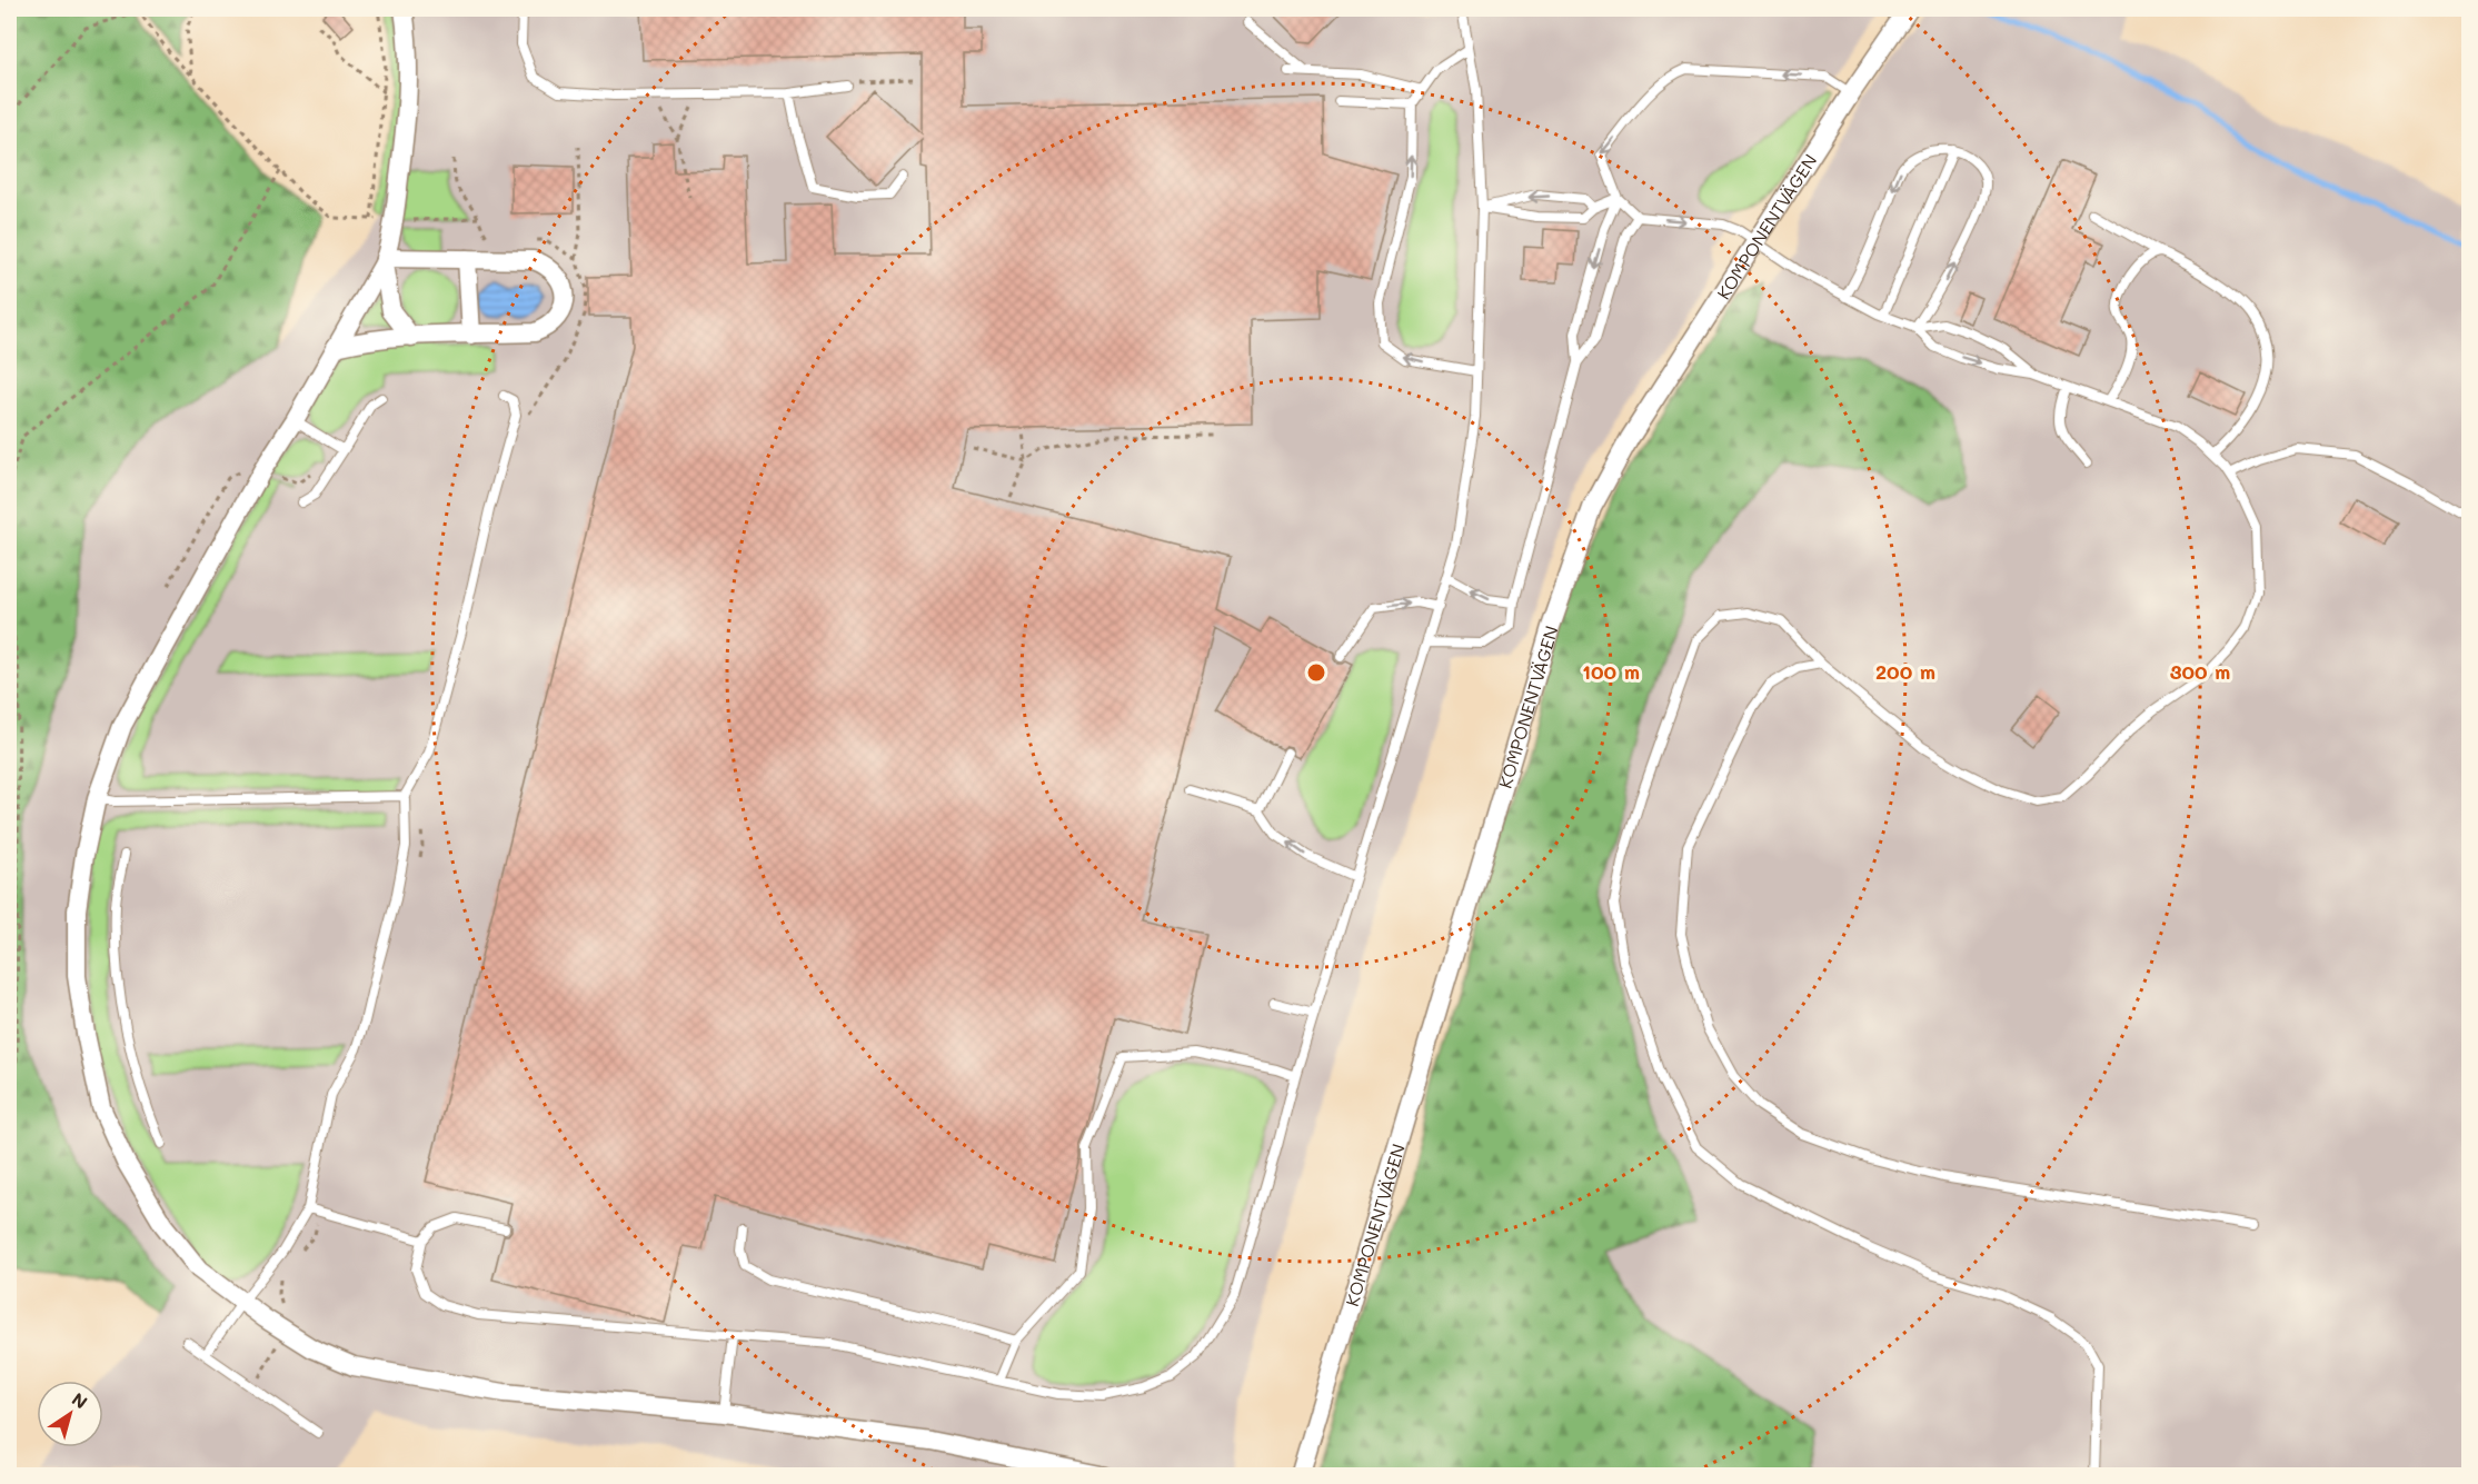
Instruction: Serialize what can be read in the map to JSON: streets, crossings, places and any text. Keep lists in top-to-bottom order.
{
  "streets": {
    "street": ["KOMPONENTVÄGEN"]
  },
  "north": "top right",
  "rings": ["100 m", "200 m", "300 m"]
}
